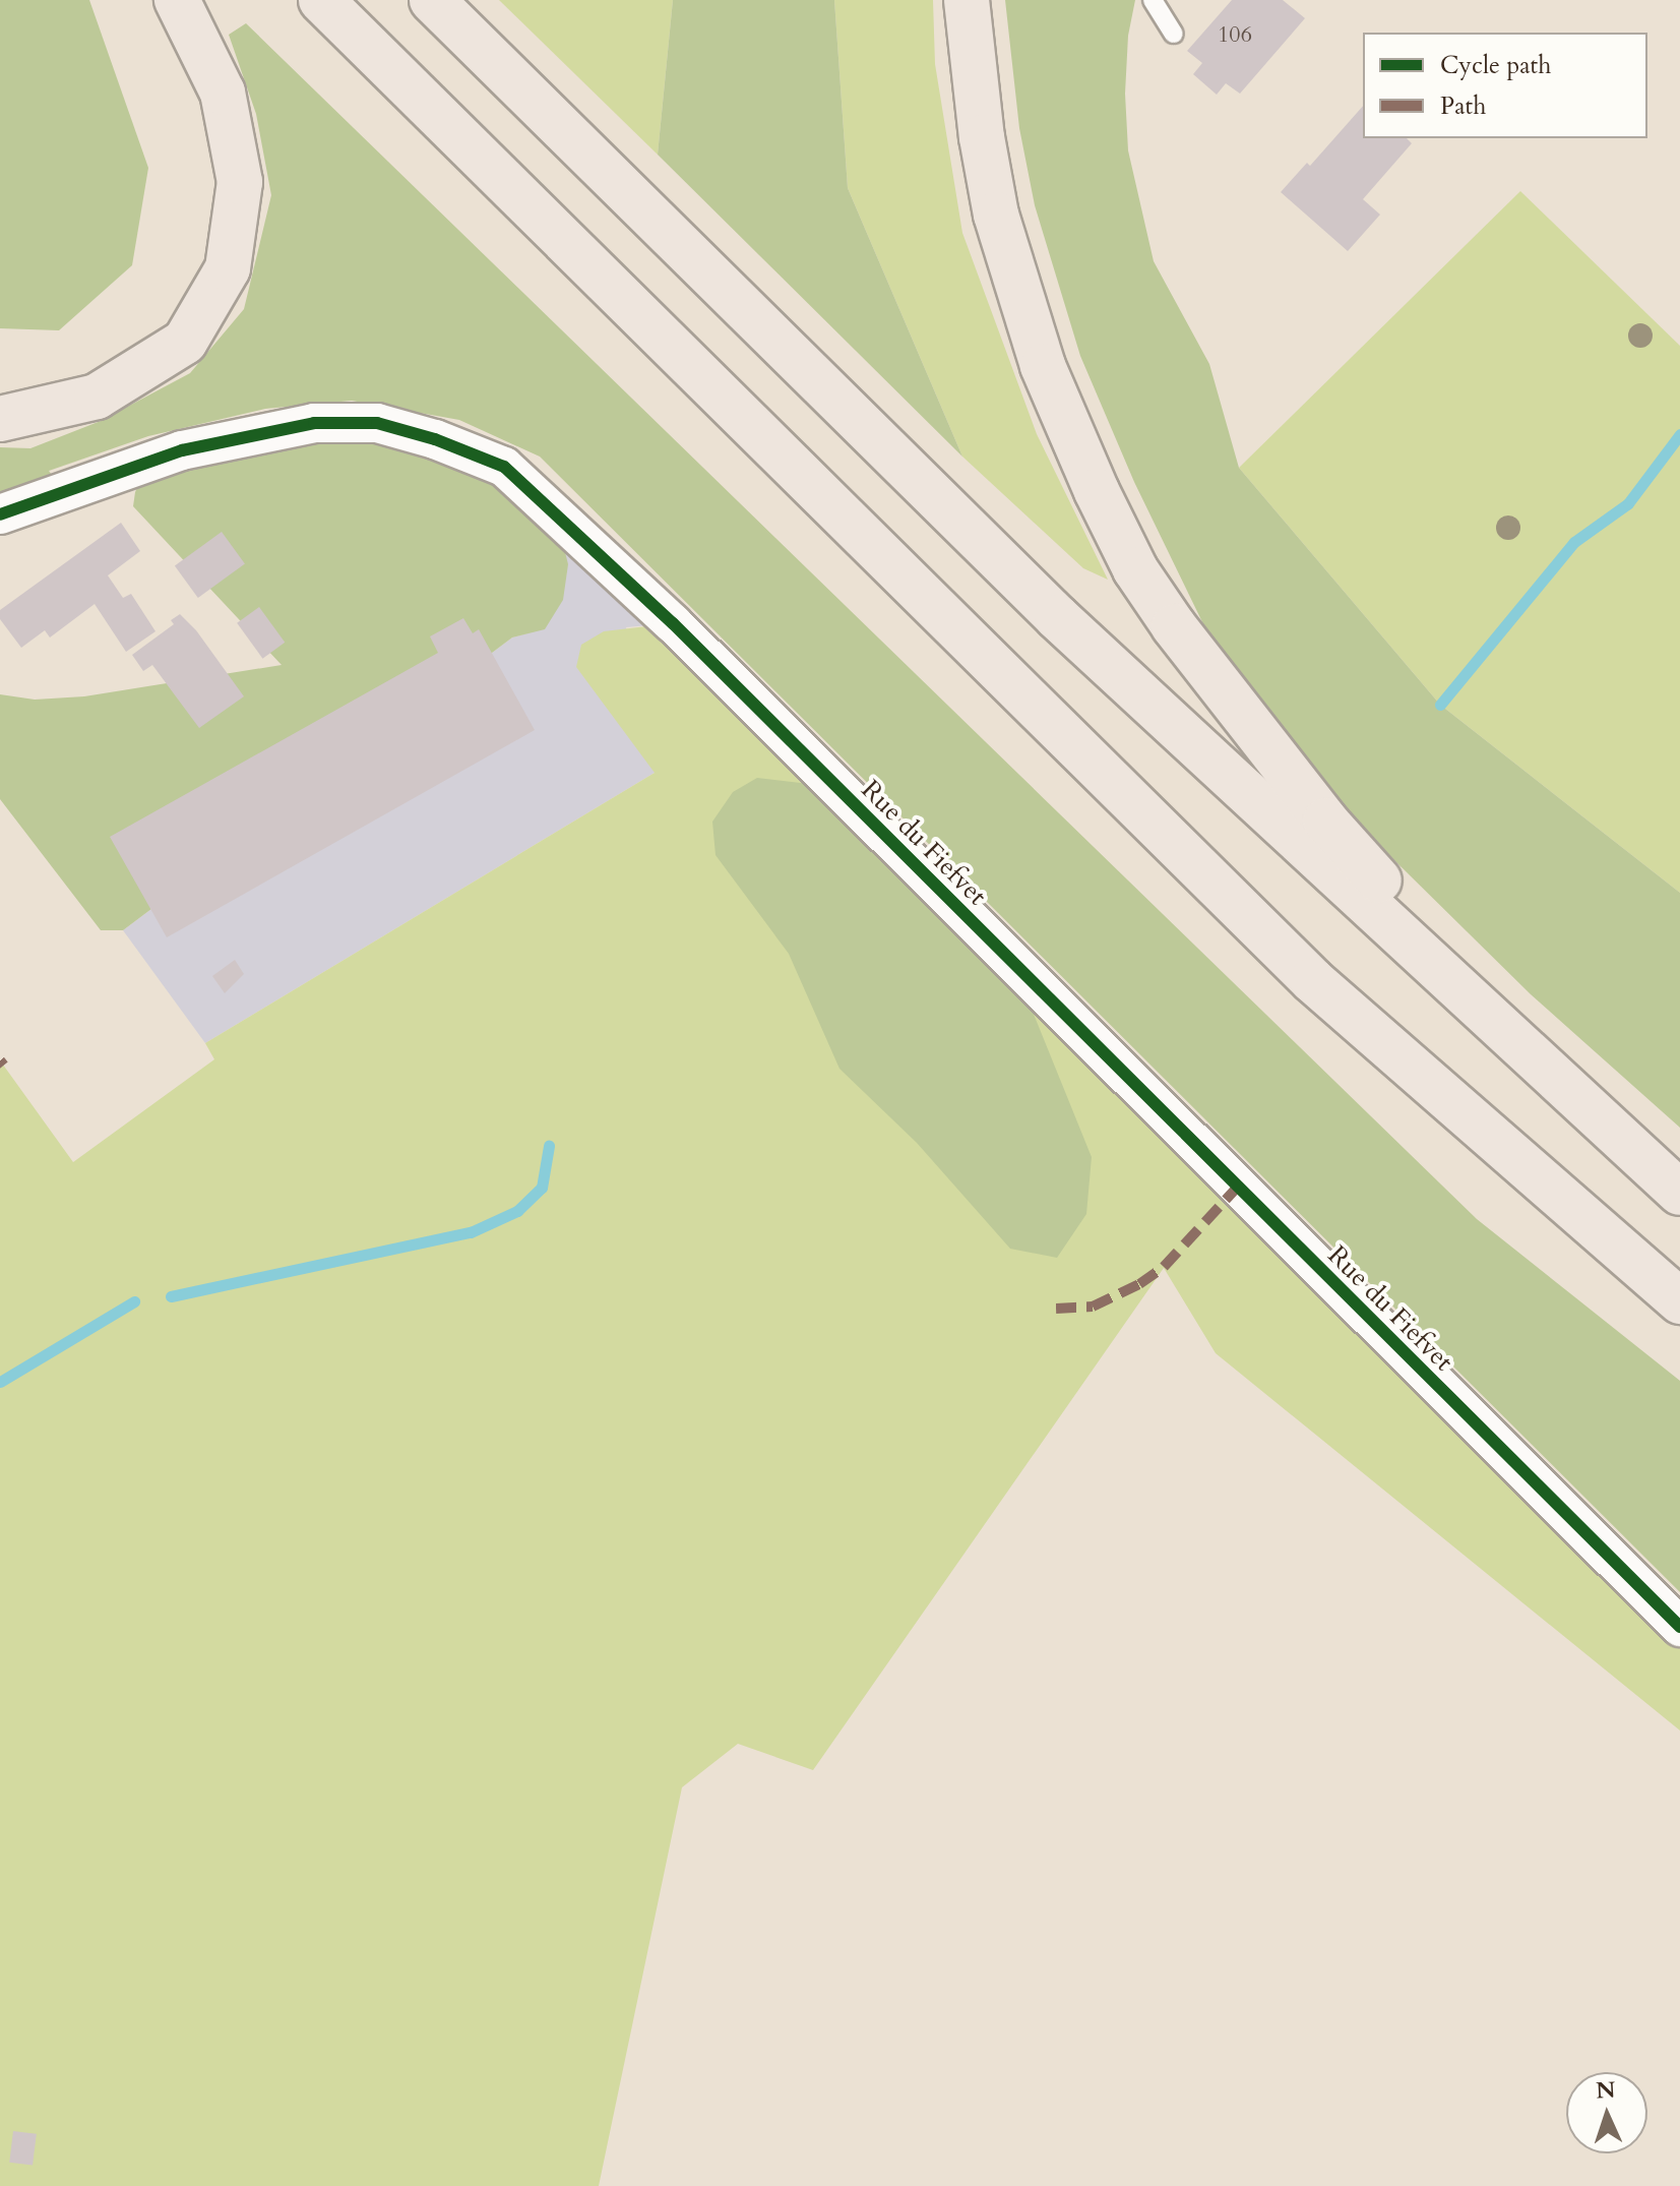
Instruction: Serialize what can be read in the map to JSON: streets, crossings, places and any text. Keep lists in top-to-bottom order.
{
  "streets": {
    "street": ["Rue du Fiefvet"]
  },
  "house_numbers": ["106"],
  "legend": ["Cycle path", "Path"],
  "north": "top"
}
